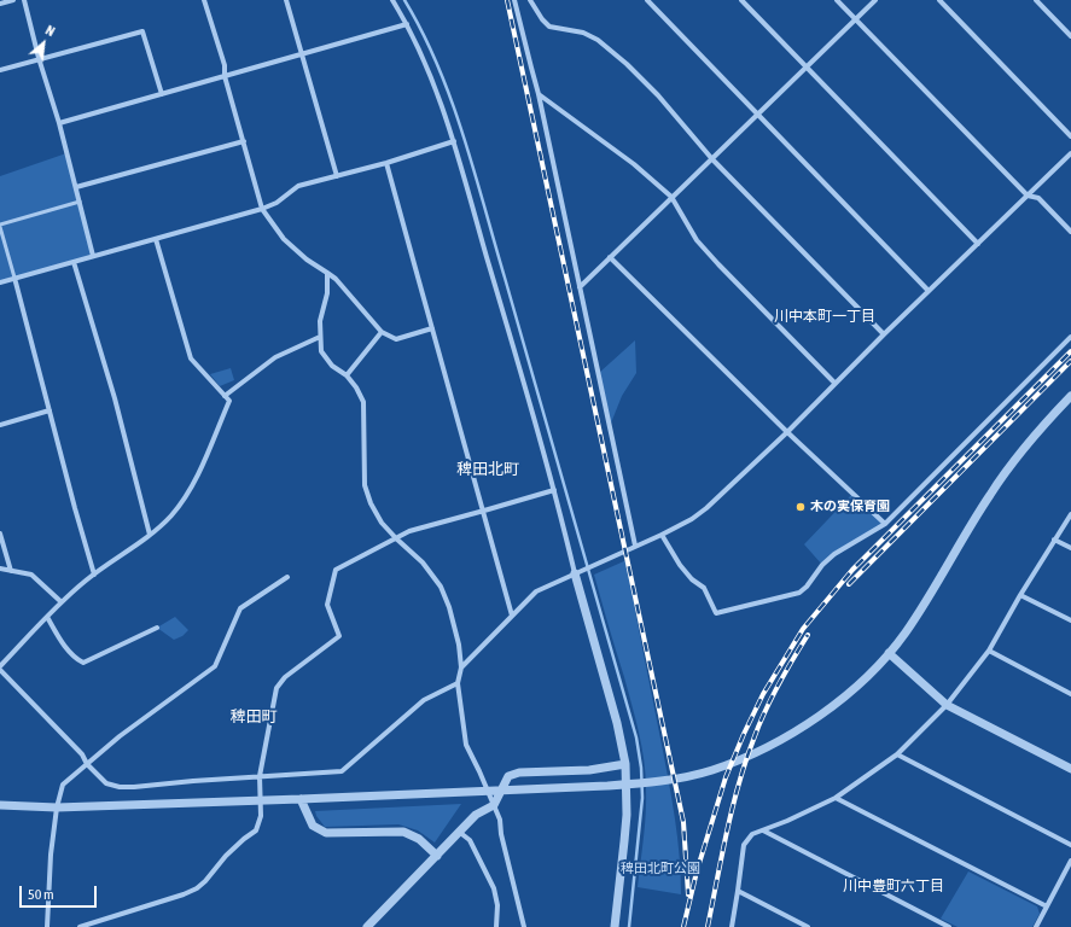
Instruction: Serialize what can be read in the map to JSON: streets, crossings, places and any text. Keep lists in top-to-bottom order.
{
  "districts": [
    "川中本町一丁目",
    "稗田北町",
    "稗田町",
    "川中豊町六丁目"
  ],
  "parks": ["稗田北町公園"],
  "places": ["木の実保育園"],
  "scale_bar": "50 m",
  "north": "top right"
}
